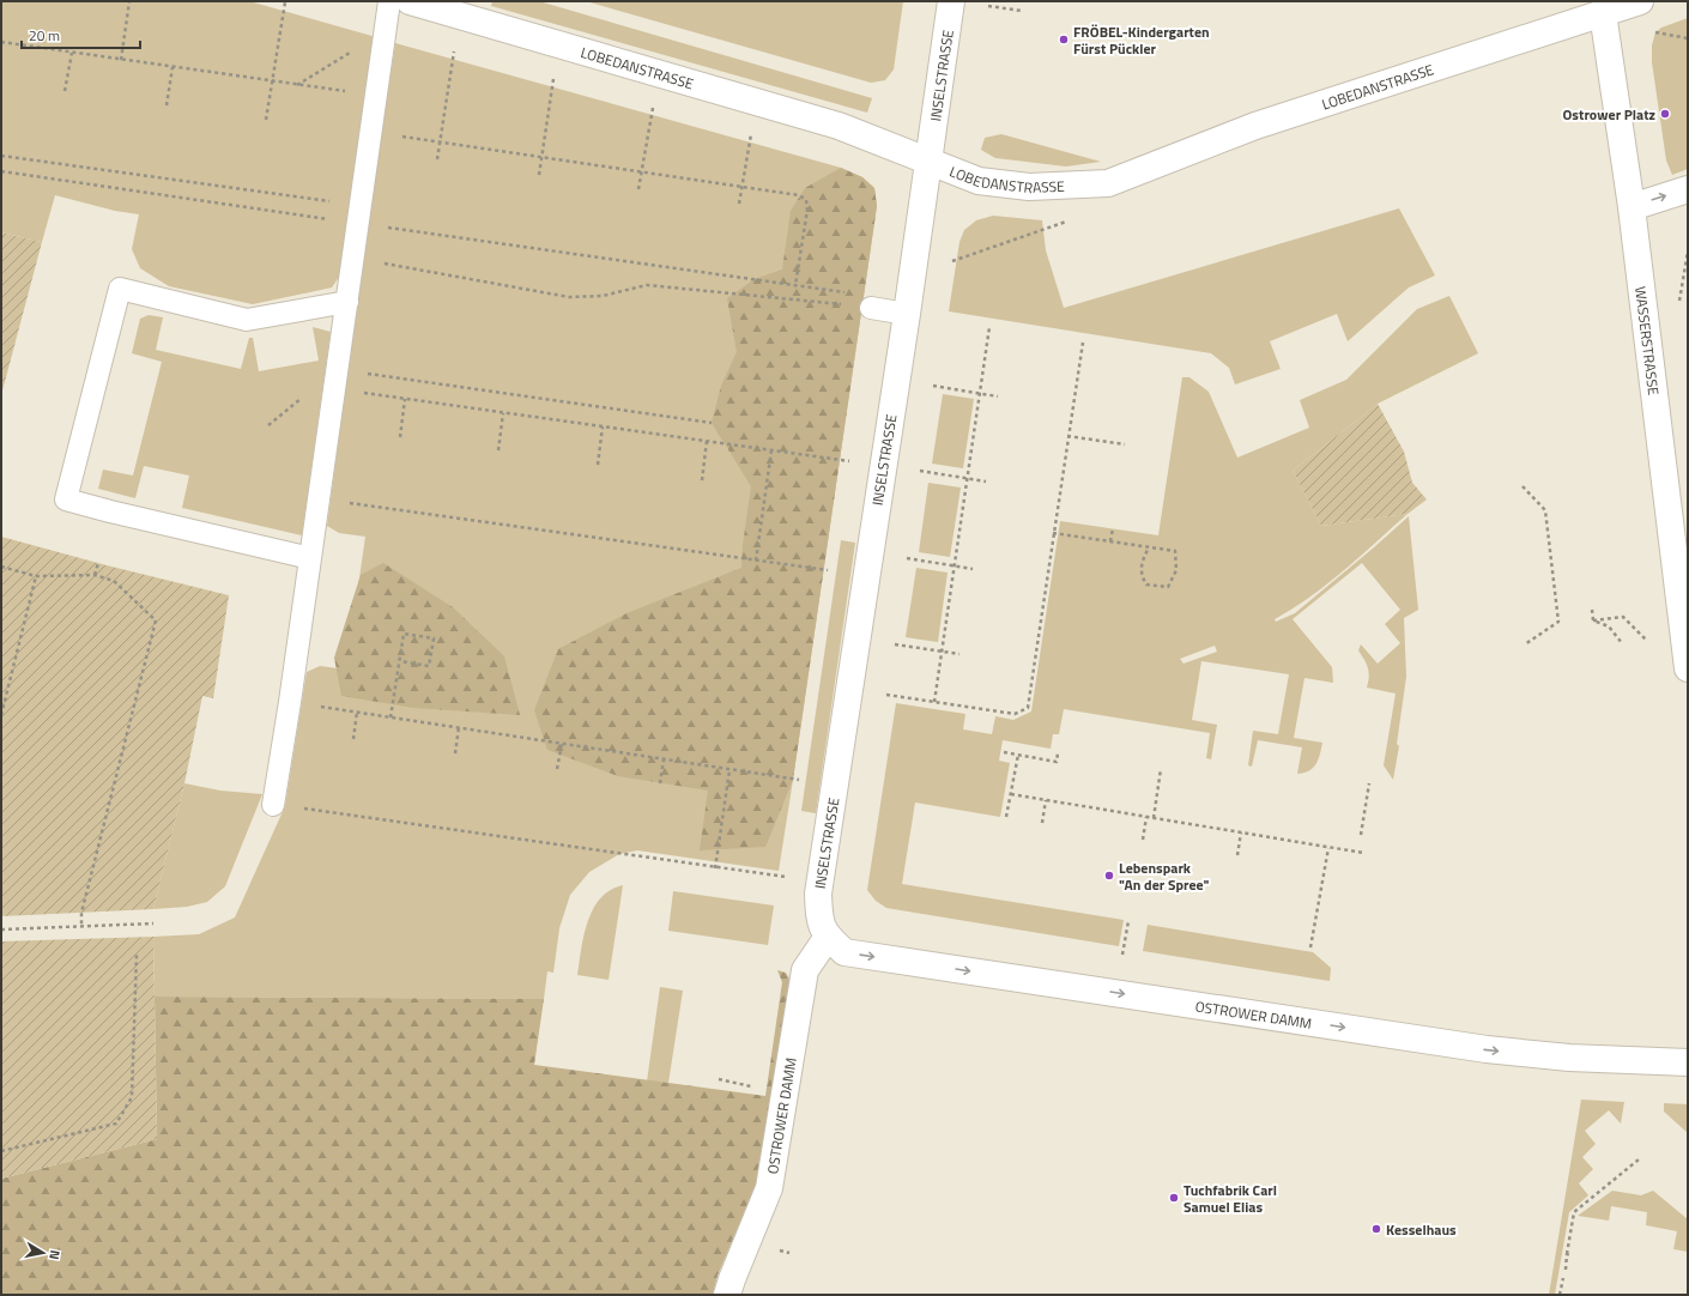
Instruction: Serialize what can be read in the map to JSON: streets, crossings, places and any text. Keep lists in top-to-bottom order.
{
  "streets": {
    "street": [
      "LOBEDANSTRASSE",
      "INSELSTRASSE",
      "WASSERSTRASSE",
      "OSTROWER DAMM"
    ]
  },
  "crossings": [
    ["LOBEDANSTRASSE", "INSELSTRASSE"],
    ["LOBEDANSTRASSE", "WASSERSTRASSE"],
    ["INSELSTRASSE", "OSTROWER DAMM"]
  ],
  "one_way": ["OSTROWER DAMM"],
  "places": [
    "FRÖBEL-Kindergarten Fürst Pückler",
    "Ostrower Platz",
    "Lebenspark \"An der Spree\"",
    "Tuchfabrik Carl Samuel Elias",
    "Kesselhaus"
  ],
  "scale_bar": "20 m",
  "north": "right"
}
